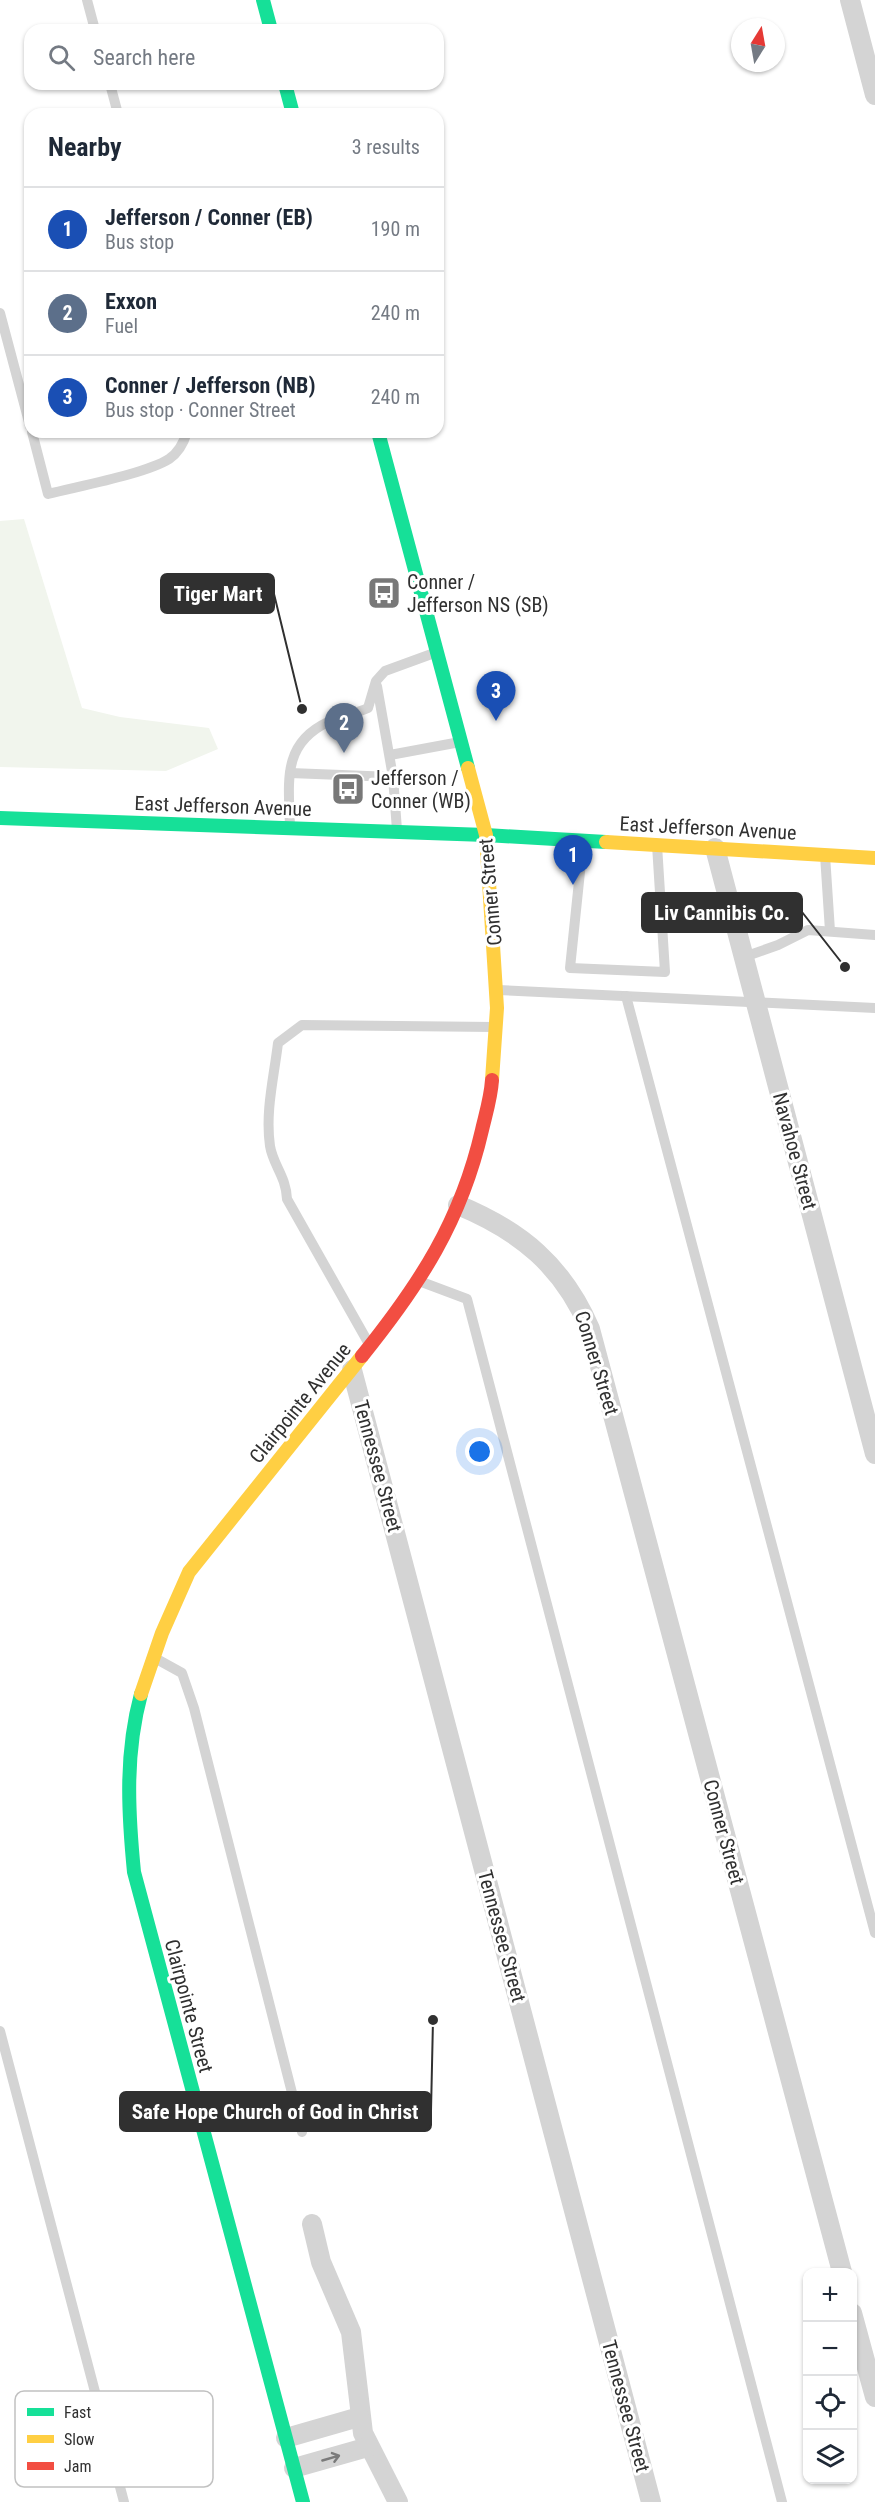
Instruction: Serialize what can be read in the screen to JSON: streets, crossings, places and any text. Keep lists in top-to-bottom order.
{
  "streets": {
    "street": [
      "East Jefferson Avenue",
      "Conner Street",
      "Navahoe Street",
      "Clairpointe Avenue",
      "Tennessee Street",
      "Clairpointe Street"
    ]
  },
  "crossings": [
    ["East Jefferson Avenue", "Conner Street"],
    ["East Jefferson Avenue", "Navahoe Street"],
    ["Conner Street", "Clairpointe Avenue"],
    ["Clairpointe Avenue", "Tennessee Street"],
    ["Clairpointe Avenue", "Clairpointe Street"]
  ],
  "places": {
    "bus stop": ["Conner / Jefferson NS (SB)", "Jefferson / Conner (WB)"],
    "other": ["Tiger Mart", "Liv Cannibis Co.", "Safe Hope Church of God in Christ"]
  },
  "legend": ["Fast", "Slow", "Jam"],
  "north": "top",
  "page": {
    "search": "Search here",
    "heading": ["Nearby", "3 results"],
    "list": [
      {
        "mark": "1",
        "name": "Jefferson / Conner (EB)",
        "note": "Bus stop",
        "value": "190 m"
      },
      {
        "mark": "2",
        "name": "Exxon",
        "note": "Fuel",
        "value": "240 m"
      },
      {
        "mark": "3",
        "name": "Conner / Jefferson (NB)",
        "note": "Bus stop · Conner Street",
        "value": "240 m"
      }
    ],
    "pins": ["3", "2", "1"],
    "map_buttons": ["+", "−"]
  }
}
